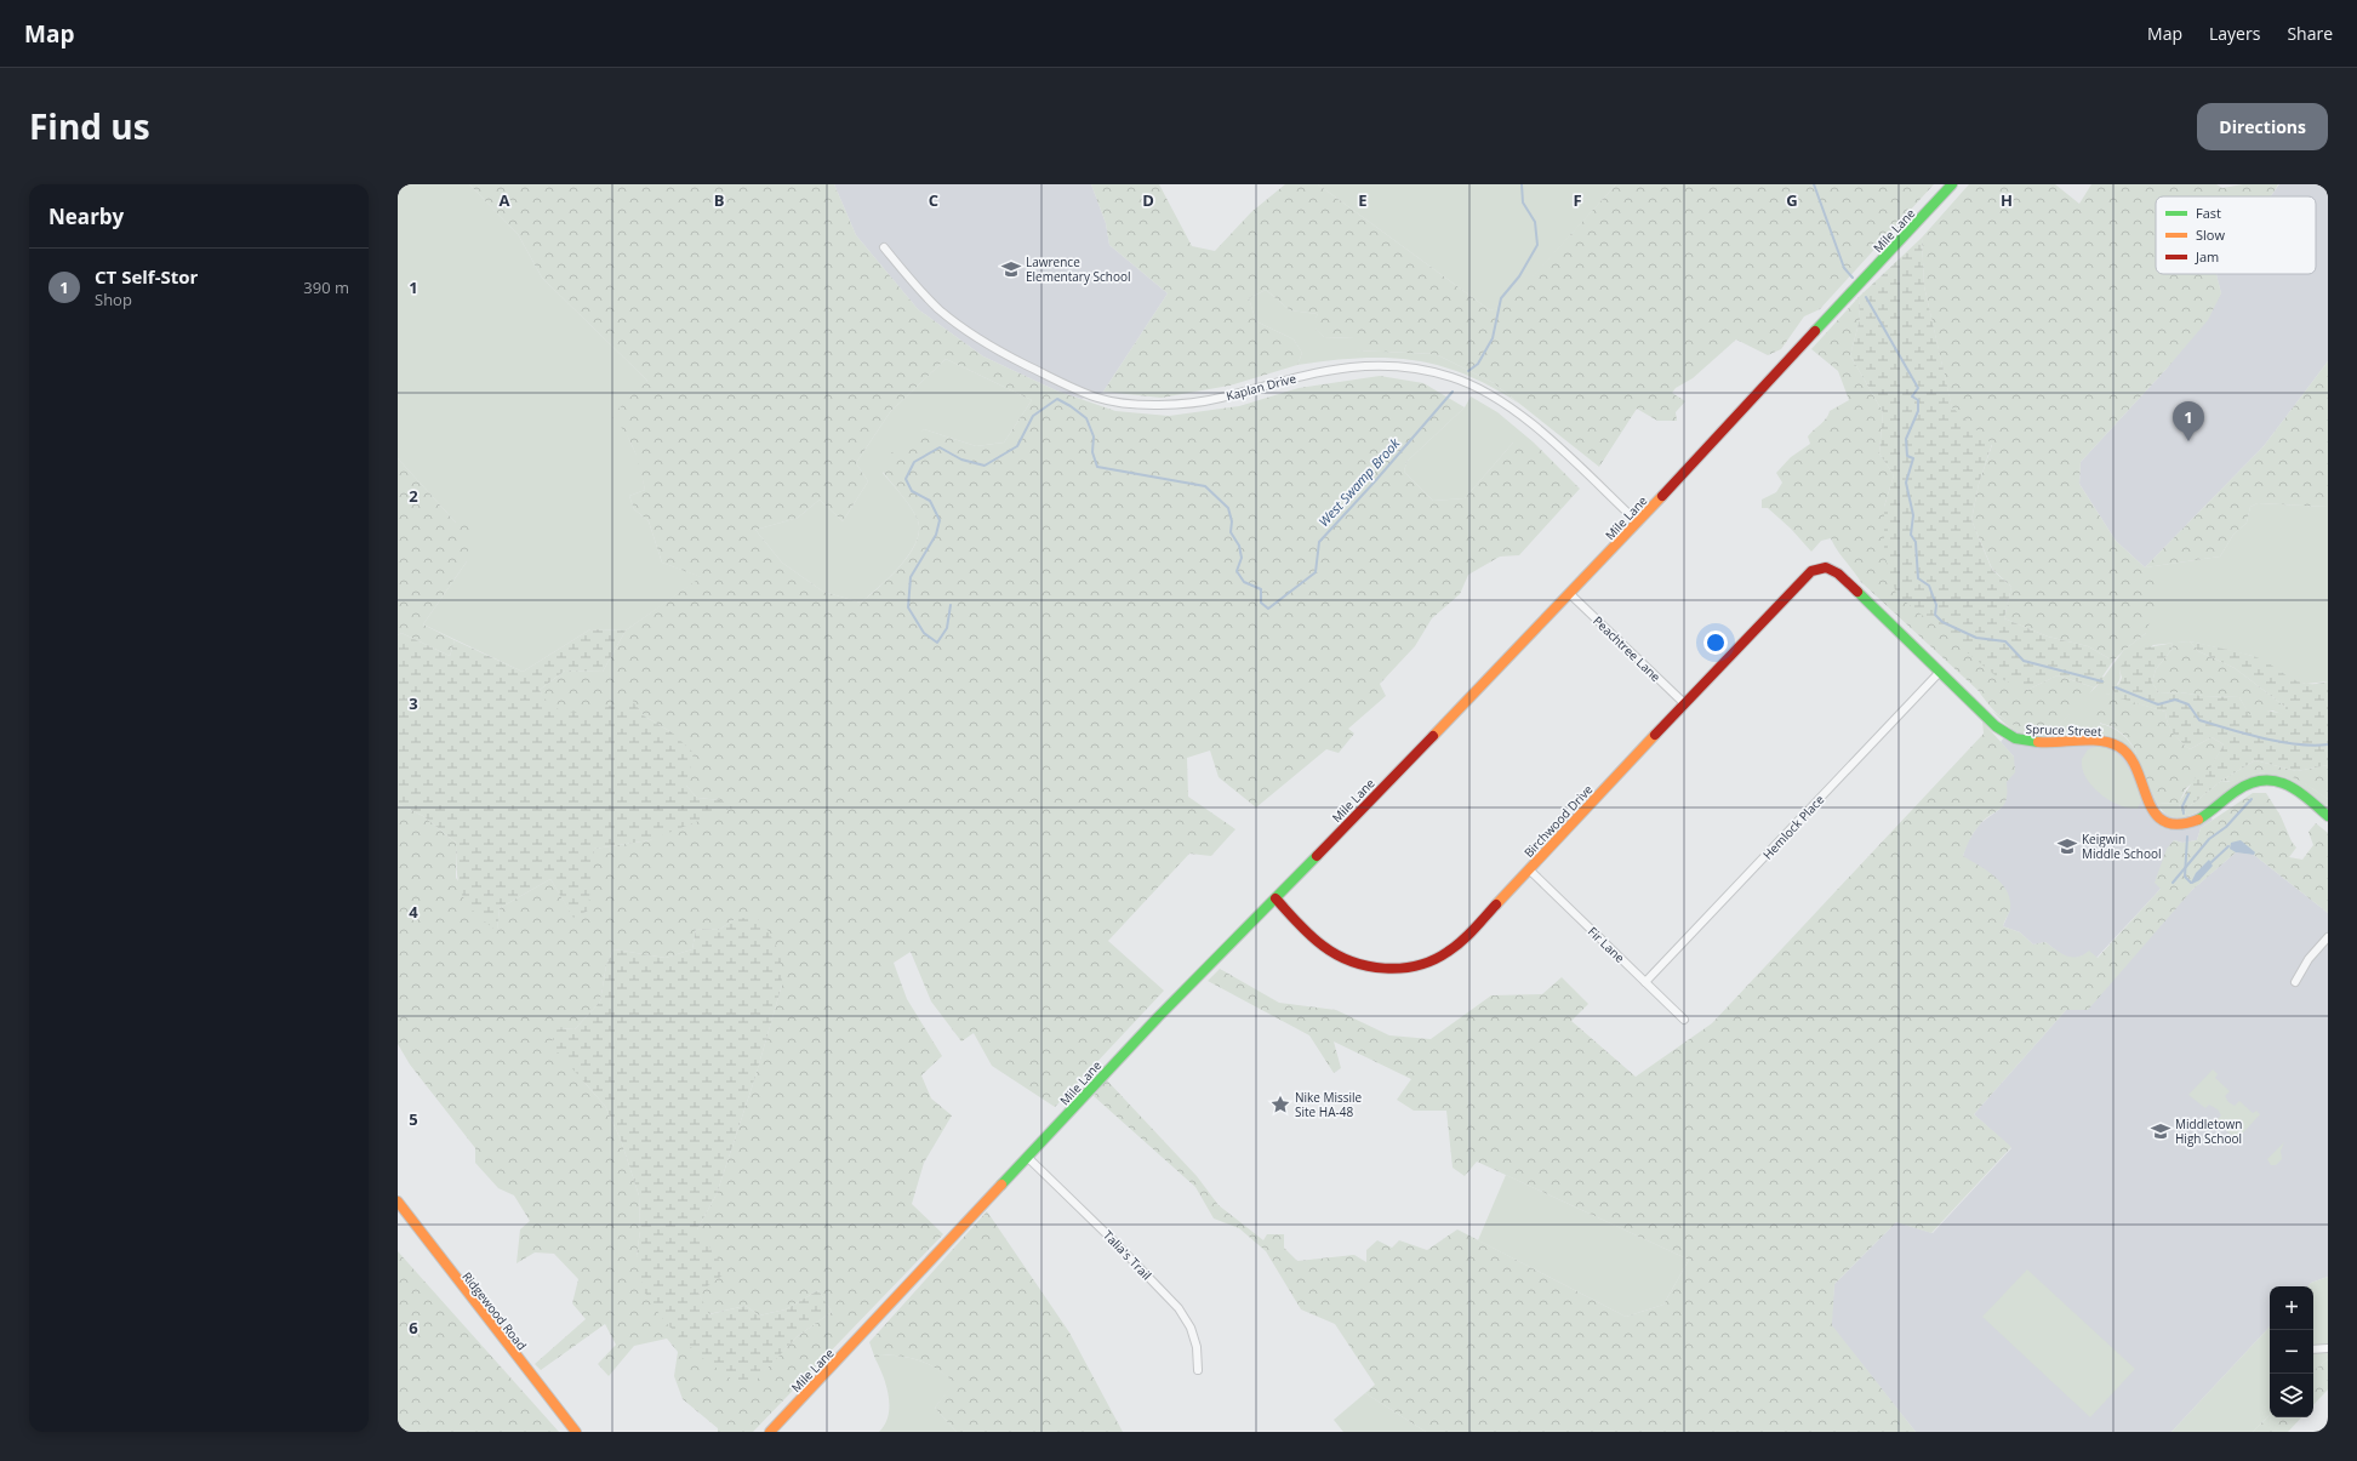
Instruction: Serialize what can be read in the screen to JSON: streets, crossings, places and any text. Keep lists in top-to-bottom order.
{
  "streets": {
    "street": [
      "Mile Lane",
      "Kaplan Drive",
      "Peachtree Lane",
      "Spruce Street",
      "Birchwood Drive",
      "Hemlock Place",
      "Fir Lane",
      "Talia's Trail",
      "Ridgewood Road"
    ]
  },
  "crossings": [
    ["Mile Lane", "Kaplan Drive"],
    ["Mile Lane", "Peachtree Lane"],
    ["Mile Lane", "Birchwood Drive"],
    ["Mile Lane", "Talia's Trail"],
    ["Peachtree Lane", "Birchwood Drive"],
    ["Spruce Street", "Birchwood Drive"],
    ["Spruce Street", "Hemlock Place"],
    ["Birchwood Drive", "Fir Lane"],
    ["Hemlock Place", "Fir Lane"]
  ],
  "water": ["West Swamp Brook"],
  "places": {
    "school or university": ["Lawrence Elementary School", "Keigwin Middle School", "Middletown High School"],
    "place": ["Nike Missile Site HA-48"]
  },
  "legend": ["Fast", "Slow", "Jam"],
  "page": {
    "header": "Map",
    "nav": ["Map", "Layers", "Share"],
    "title": "Find us",
    "buttons": "Directions",
    "heading": "Nearby",
    "list": [
      {
        "mark": "1",
        "name": "CT Self-Stor",
        "note": "Shop",
        "value": "390 m"
      }
    ],
    "pins": "1",
    "map_buttons": ["+", "−"]
  },
  "grid": {
    "columns": [
      "A",
      "B",
      "C",
      "D",
      "E",
      "F",
      "G",
      "H"
    ],
    "rows": [
      "1",
      "2",
      "3",
      "4",
      "5",
      "6"
    ]
  }
}
